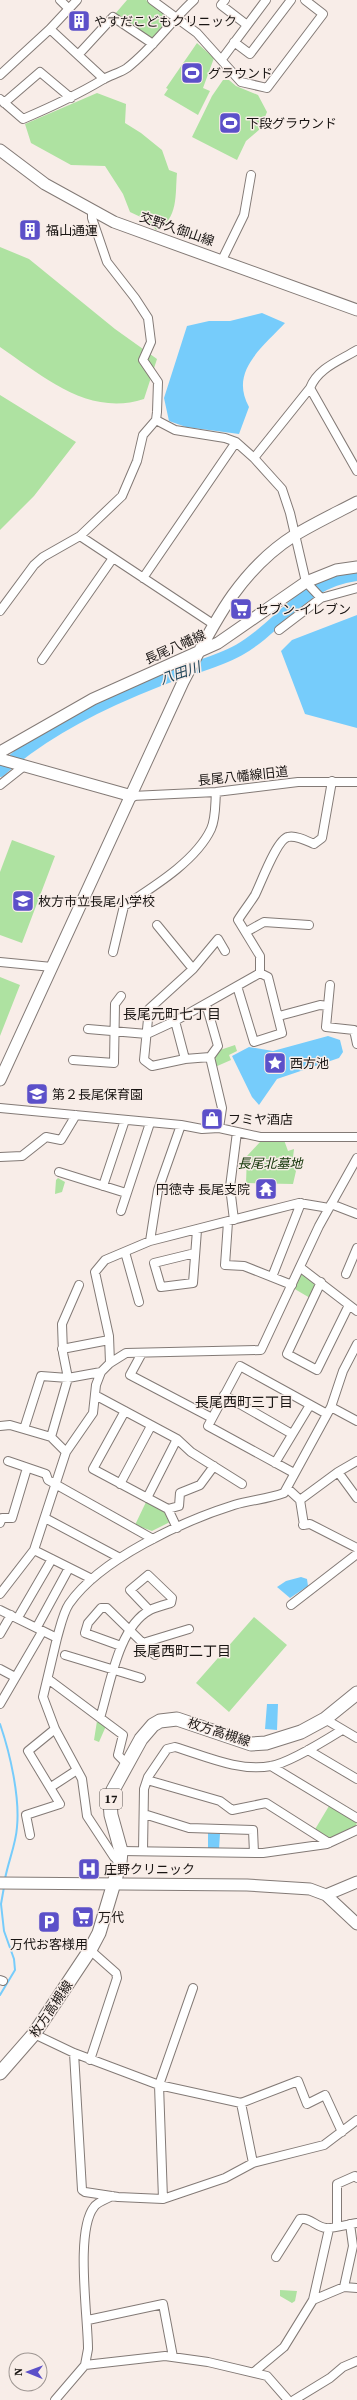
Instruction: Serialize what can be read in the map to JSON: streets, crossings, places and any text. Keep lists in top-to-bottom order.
{
  "streets": {
    "main road": ["枚方高槻線", "17"],
    "street": ["交野久御山線", "長尾八幡線", "長尾八幡線旧道"]
  },
  "districts": ["長尾元町七丁目", "長尾西町三丁目", "長尾西町二丁目"],
  "water": ["八田川"],
  "parks": ["長尾北墓地"],
  "places": {
    "building": ["やすだこどもクリニック", "福山通運"],
    "sports": ["グラウンド", "下段グラウンド"],
    "supermarket": ["セブン-イレブン", "万代"],
    "school or university": ["枚方市立長尾小学校", "第２長尾保育園"],
    "place": ["西方池"],
    "shop": ["フミヤ酒店"],
    "temple": ["円徳寺 長尾支院"],
    "hospital": ["庄野クリニック"],
    "parking": ["万代お客様用"]
  },
  "north": "left"
}
